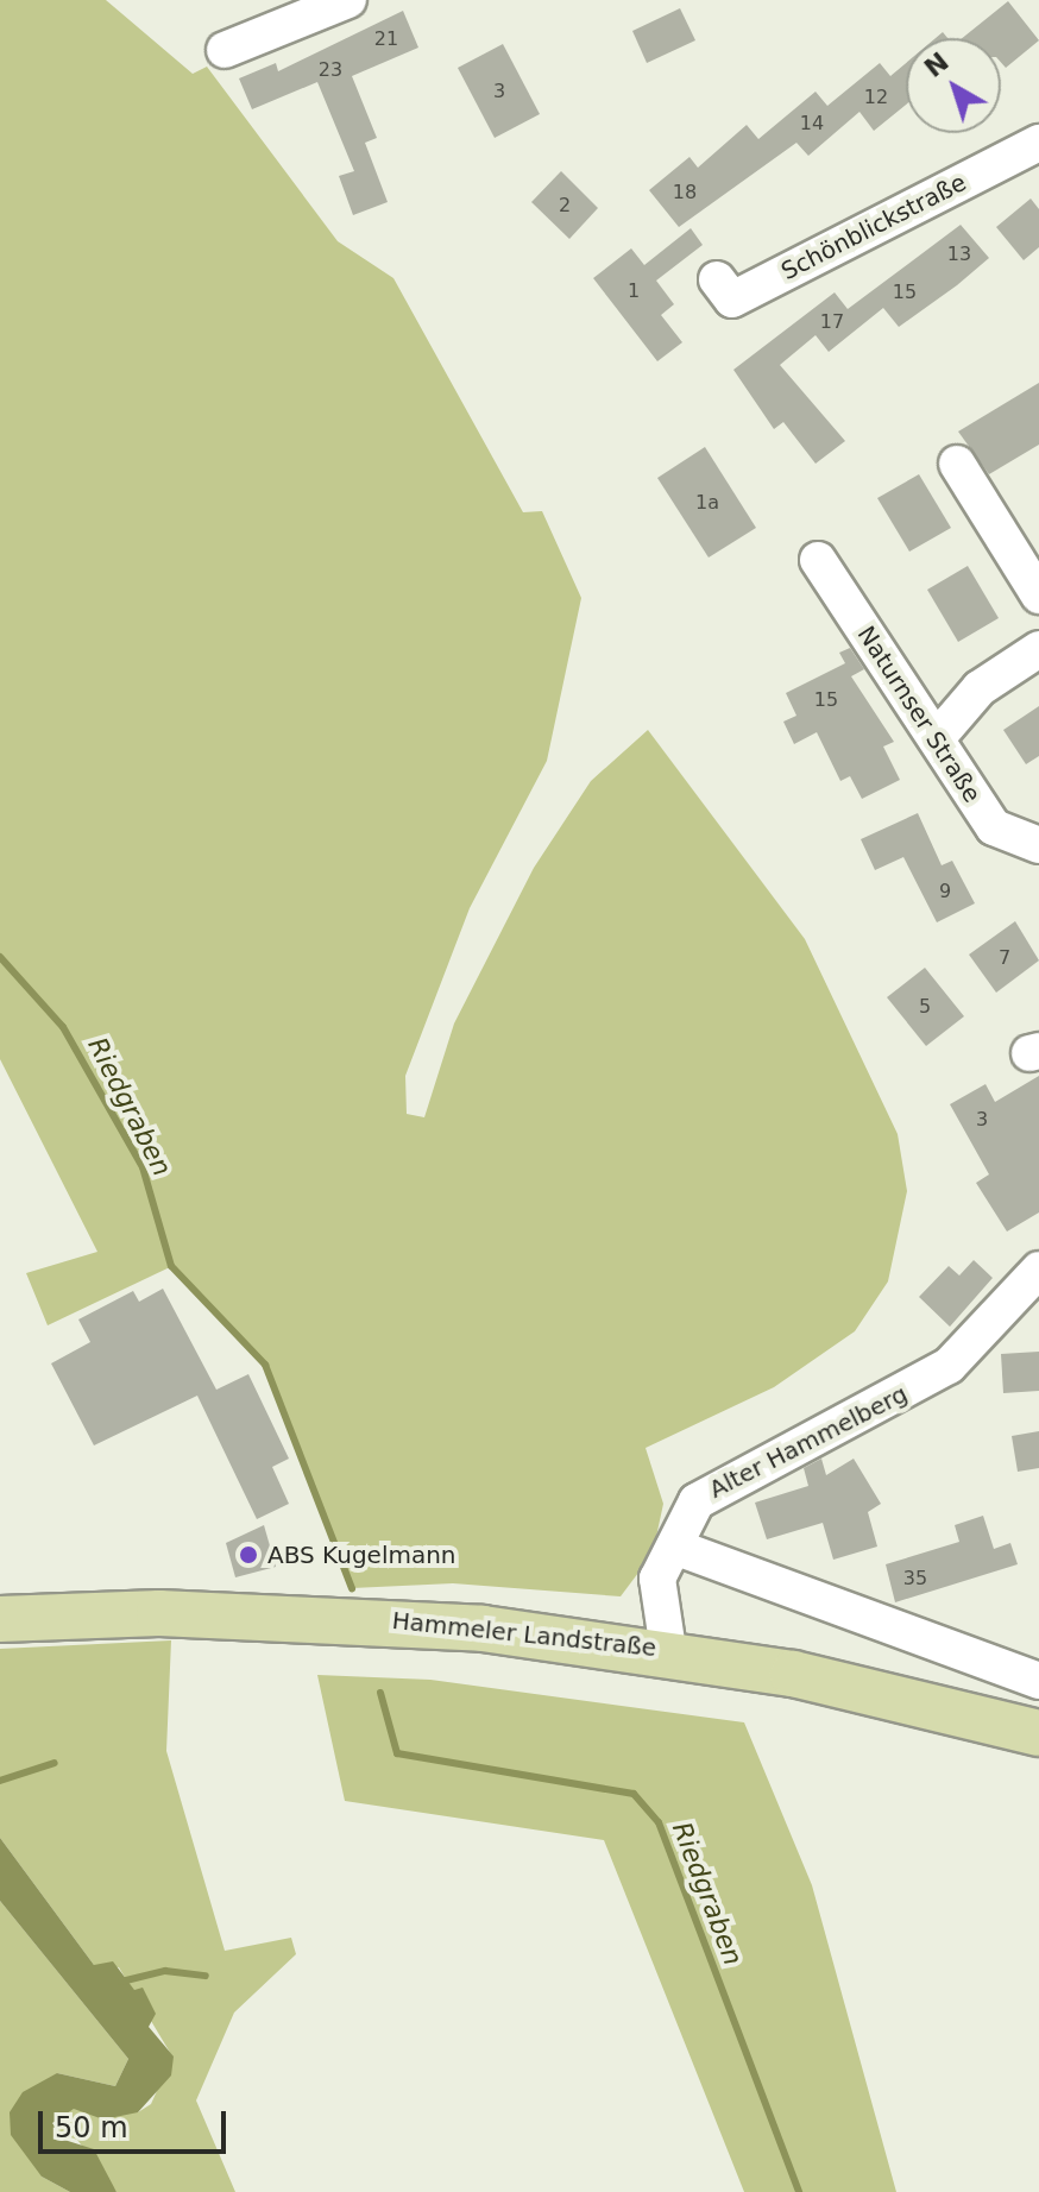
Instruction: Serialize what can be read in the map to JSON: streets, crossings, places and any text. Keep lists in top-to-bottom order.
{
  "streets": {
    "main road": ["Hammeler Landstraße"],
    "street": ["Schönblickstraße", "Naturnser Straße", "Alter Hammelberg"]
  },
  "crossings": [
    ["Alter Hammelberg", "Hammeler Landstraße"]
  ],
  "water": ["Riedgraben"],
  "places": ["ABS Kugelmann"],
  "house_numbers": [
    "21",
    "23",
    "3",
    "12",
    "14",
    "18",
    "2",
    "13",
    "1",
    "15",
    "17",
    "1a",
    "15",
    "9",
    "7",
    "5",
    "3",
    "35"
  ],
  "scale_bar": "50 m",
  "north": "top left"
}
